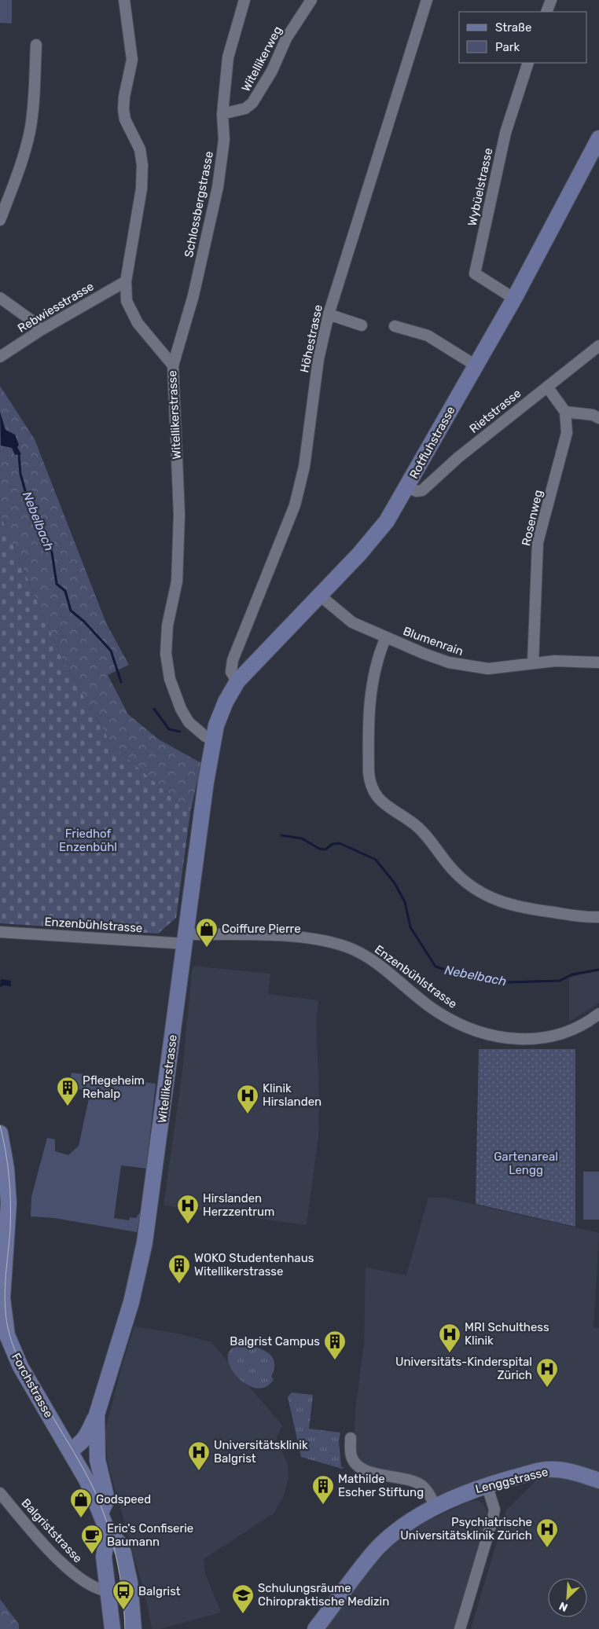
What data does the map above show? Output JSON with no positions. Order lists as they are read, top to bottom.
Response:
{
  "streets": {
    "main road": [
      "Witellikerstrasse",
      "Rotfluhstrasse",
      "Forchstrasse",
      "Lenggstrasse"
    ],
    "street": [
      "Witellikerweg",
      "Wybüelstrasse",
      "Schlossbergstrasse",
      "Rebwiesstrasse",
      "Höhestrasse",
      "Rietstrasse",
      "Rosenweg",
      "Blumenrain",
      "Enzenbühlstrasse",
      "Balgriststrasse"
    ]
  },
  "crossings": [
    ["Witellikerweg", "Schlossbergstrasse"],
    ["Wybüelstrasse", "Rotfluhstrasse"],
    ["Schlossbergstrasse", "Witellikerstrasse"],
    ["Rebwiesstrasse", "Witellikerstrasse"],
    ["Höhestrasse", "Rotfluhstrasse"],
    ["Rietstrasse", "Rotfluhstrasse"],
    ["Rietstrasse", "Rosenweg"],
    ["Witellikerstrasse", "Rotfluhstrasse"],
    ["Witellikerstrasse", "Enzenbühlstrasse"],
    ["Witellikerstrasse", "Forchstrasse"],
    ["Rotfluhstrasse", "Blumenrain"],
    ["Rosenweg", "Blumenrain"],
    ["Forchstrasse", "Balgriststrasse"]
  ],
  "water": ["Nebelbach"],
  "parks": ["Friedhof Enzenbühl", "Gartenareal Lengg"],
  "places": {
    "shop": ["Coiffure Pierre", "Godspeed"],
    "building": [
      "Pflegeheim Rehalp",
      "WOKO Studentenhaus Witellikerstrasse",
      "Balgrist Campus",
      "Mathilde Escher Stiftung"
    ],
    "hospital": [
      "Klinik Hirslanden",
      "Hirslanden Herzzentrum",
      "MRI Schulthess Klinik",
      "Universitäts-Kinderspital Zürich",
      "Universitätsklinik Balgrist",
      "Psychiatrische Universitätsklinik Zürich"
    ],
    "cafe": ["Eric's Confiserie Baumann"],
    "bus stop": ["Balgrist"],
    "school or university": ["Schulungsräume Chiropraktische Medizin"]
  },
  "legend": ["Straße", "Park"],
  "north": "bottom left"
}
